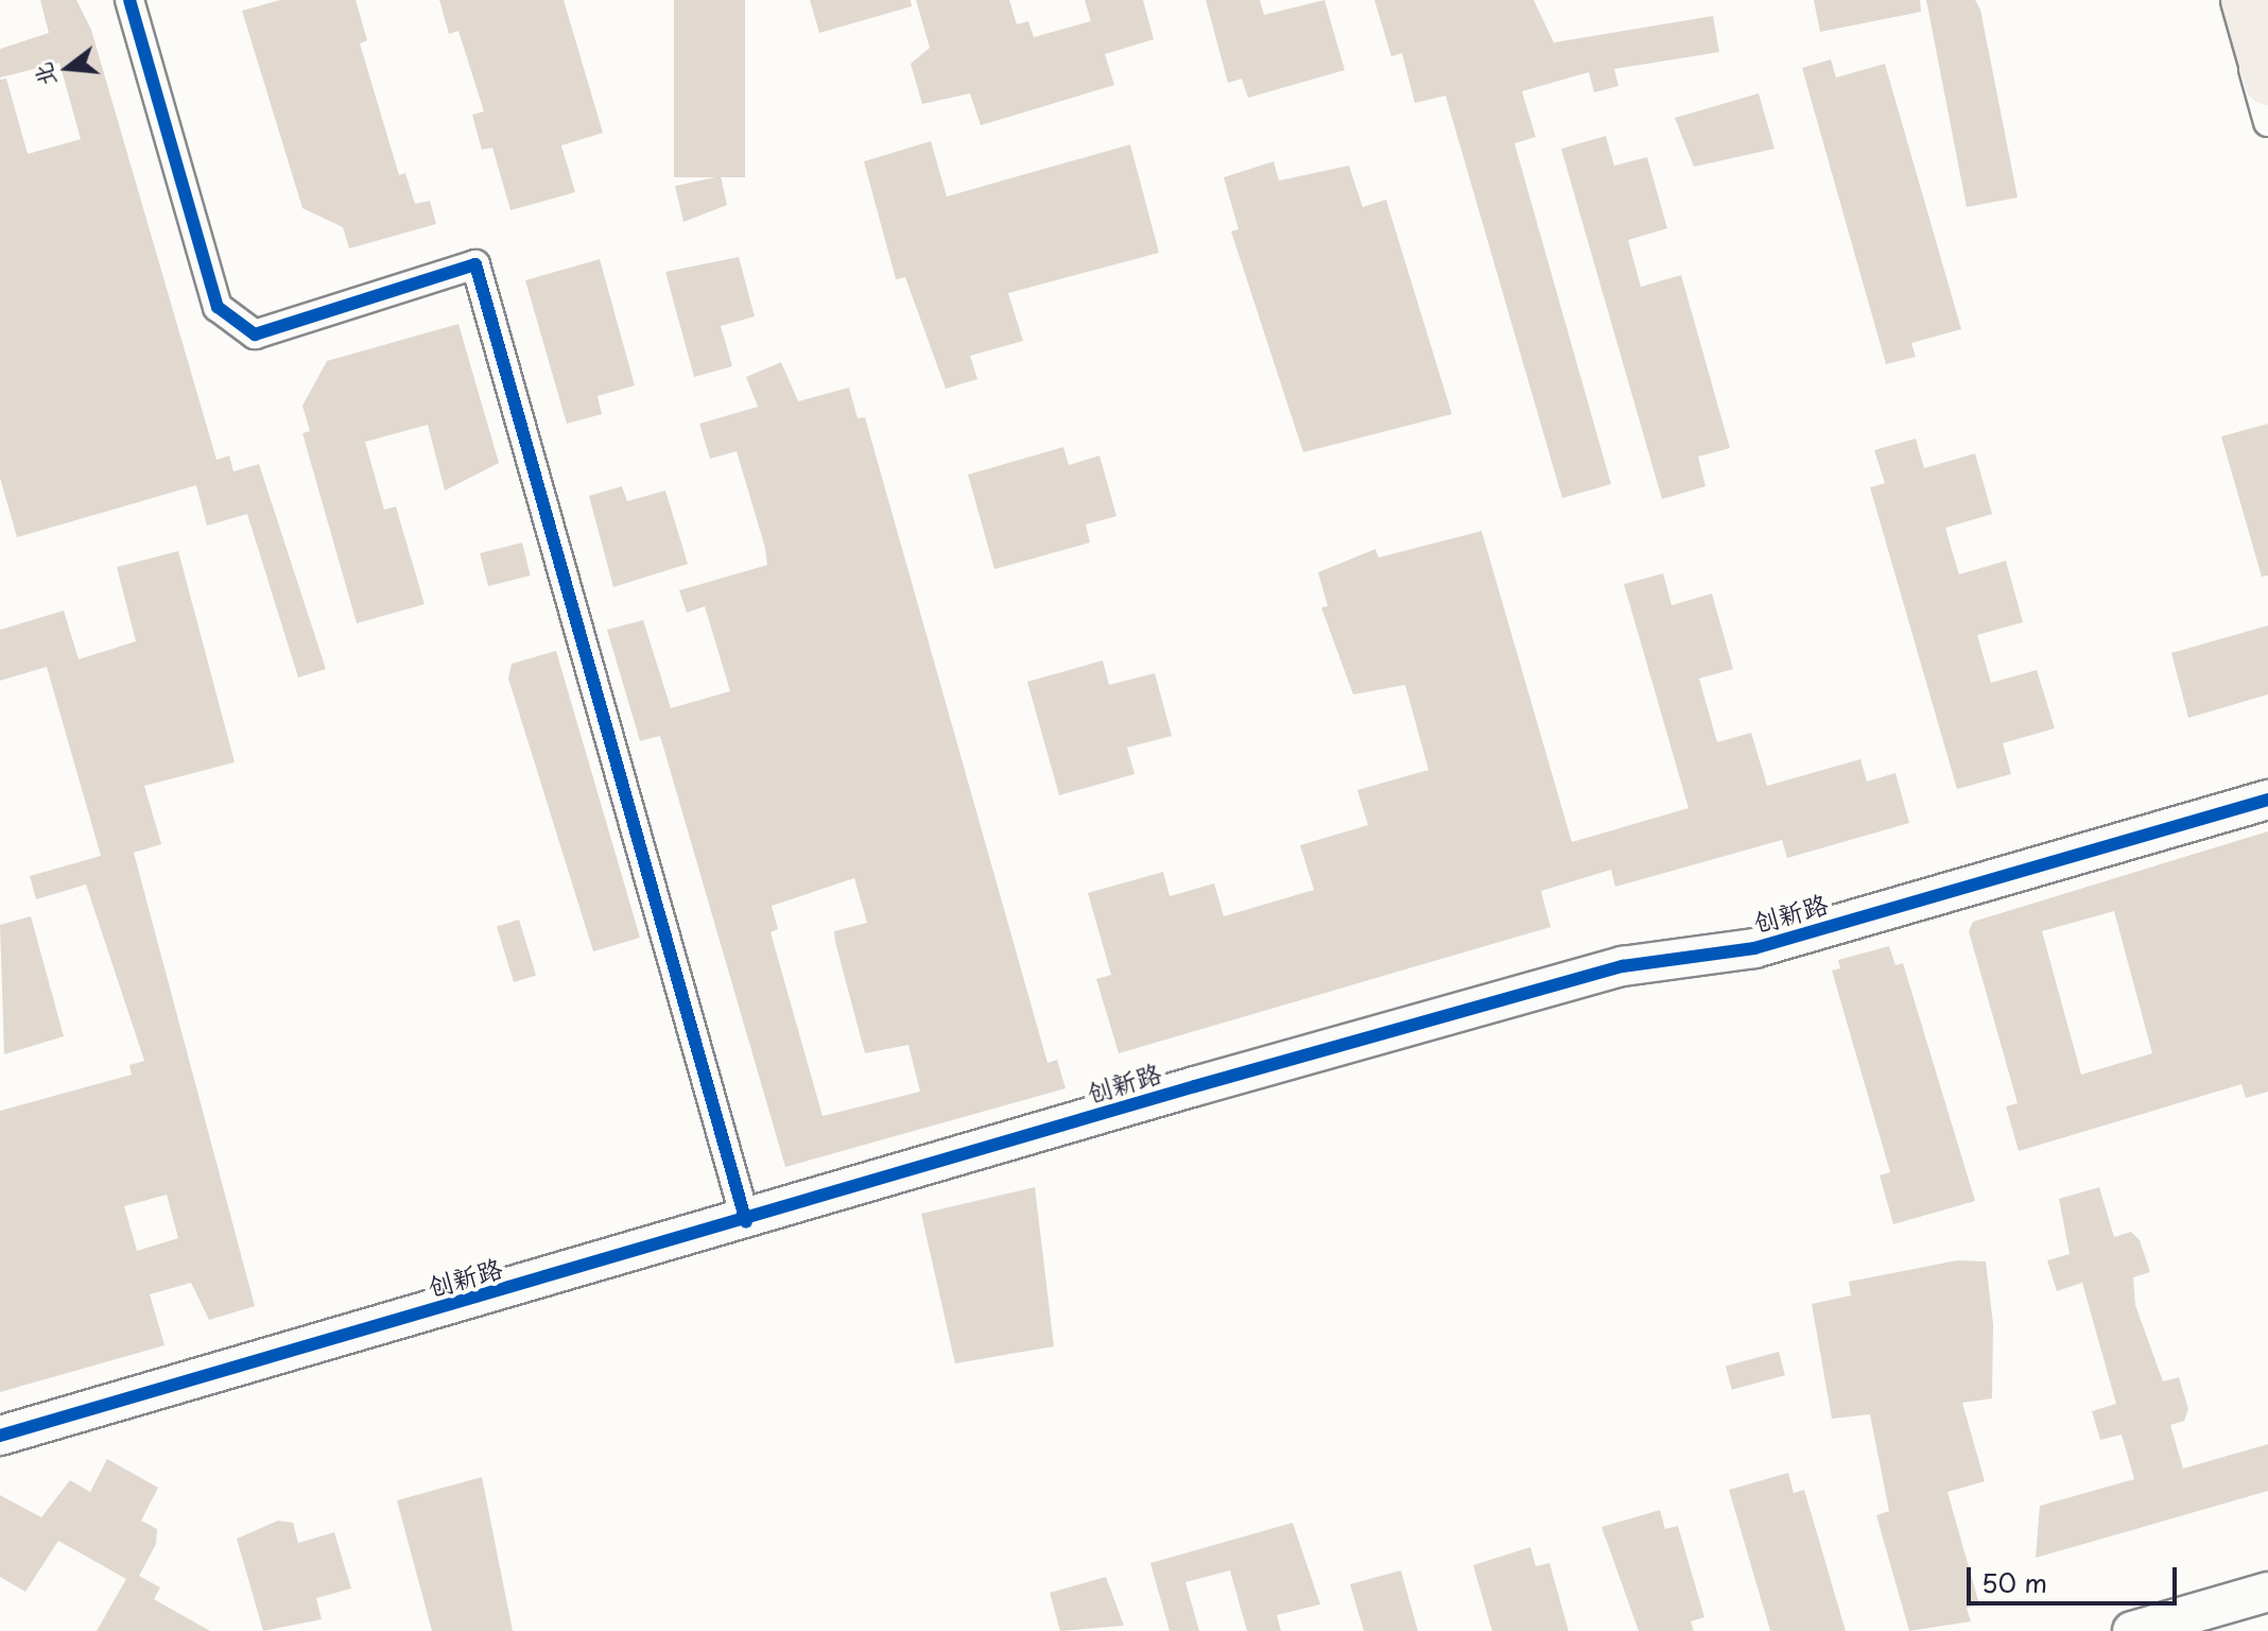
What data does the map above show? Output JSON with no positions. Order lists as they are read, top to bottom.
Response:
{
  "streets": {
    "street": ["创新路"]
  },
  "scale_bar": "50 m",
  "north": "left"
}
